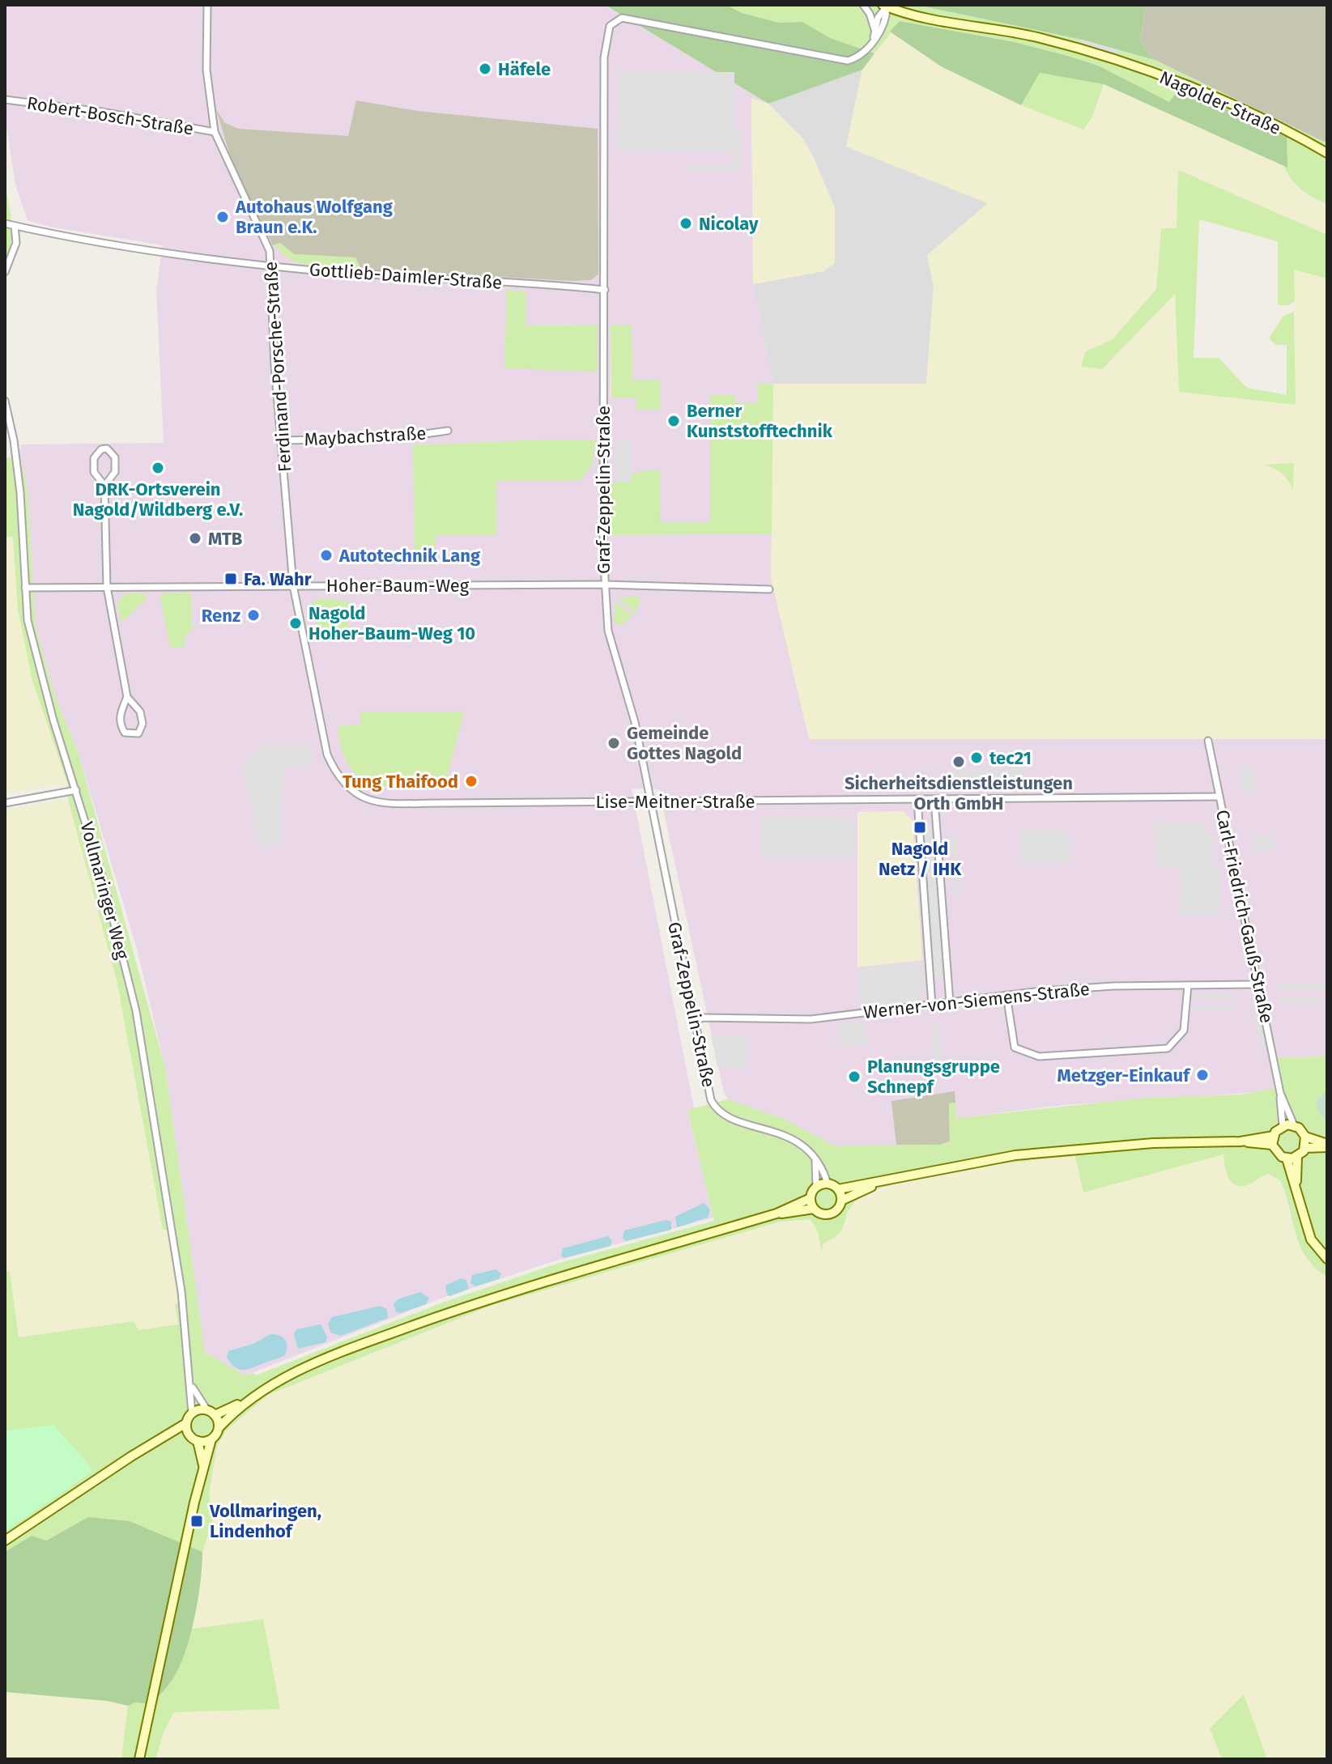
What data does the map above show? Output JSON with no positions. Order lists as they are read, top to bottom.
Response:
{
  "streets": {
    "street": [
      "Nagolder Straße",
      "Robert-Bosch-Straße",
      "Gottlieb-Daimler-Straße",
      "Ferdinand-Porsche-Straße",
      "Maybachstraße",
      "Graf-Zeppelin-Straße",
      "Hoher-Baum-Weg",
      "Lise-Meitner-Straße",
      "Vollmaringer Weg",
      "Carl-Friedrich-Gauß-Straße",
      "Werner-von-Siemens-Straße"
    ]
  },
  "crossings": [
    ["Robert-Bosch-Straße", "Ferdinand-Porsche-Straße"],
    ["Gottlieb-Daimler-Straße", "Ferdinand-Porsche-Straße"],
    ["Gottlieb-Daimler-Straße", "Graf-Zeppelin-Straße"],
    ["Ferdinand-Porsche-Straße", "Maybachstraße"],
    ["Ferdinand-Porsche-Straße", "Hoher-Baum-Weg"],
    ["Ferdinand-Porsche-Straße", "Lise-Meitner-Straße"],
    ["Graf-Zeppelin-Straße", "Hoher-Baum-Weg"],
    ["Graf-Zeppelin-Straße", "Lise-Meitner-Straße"],
    ["Graf-Zeppelin-Straße", "Werner-von-Siemens-Straße"],
    ["Hoher-Baum-Weg", "Lise-Meitner-Straße"],
    ["Hoher-Baum-Weg", "Vollmaringer Weg"],
    ["Lise-Meitner-Straße", "Carl-Friedrich-Gauß-Straße"],
    ["Carl-Friedrich-Gauß-Straße", "Werner-von-Siemens-Straße"]
  ],
  "places": {
    "other": [
      "Häfele",
      "Autohaus Wolfgang Braun e.K.",
      "Nicolay",
      "Berner Kunststofftechnik",
      "DRK-Ortsverein Nagold/Wildberg e.V.",
      "MTB",
      "Autotechnik Lang",
      "Renz",
      "Nagold Hoher-Baum-Weg 10",
      "Gemeinde Gottes Nagold",
      "tec21",
      "Sicherheitsdienstleistungen Orth GmbH",
      "Tung Thaifood",
      "Metzger-Einkauf",
      "Planungsgruppe Schnepf"
    ],
    "transit": ["Fa. Wahr", "Nagold Netz / IHK", "Vollmaringen, Lindenhof"]
  }
}
